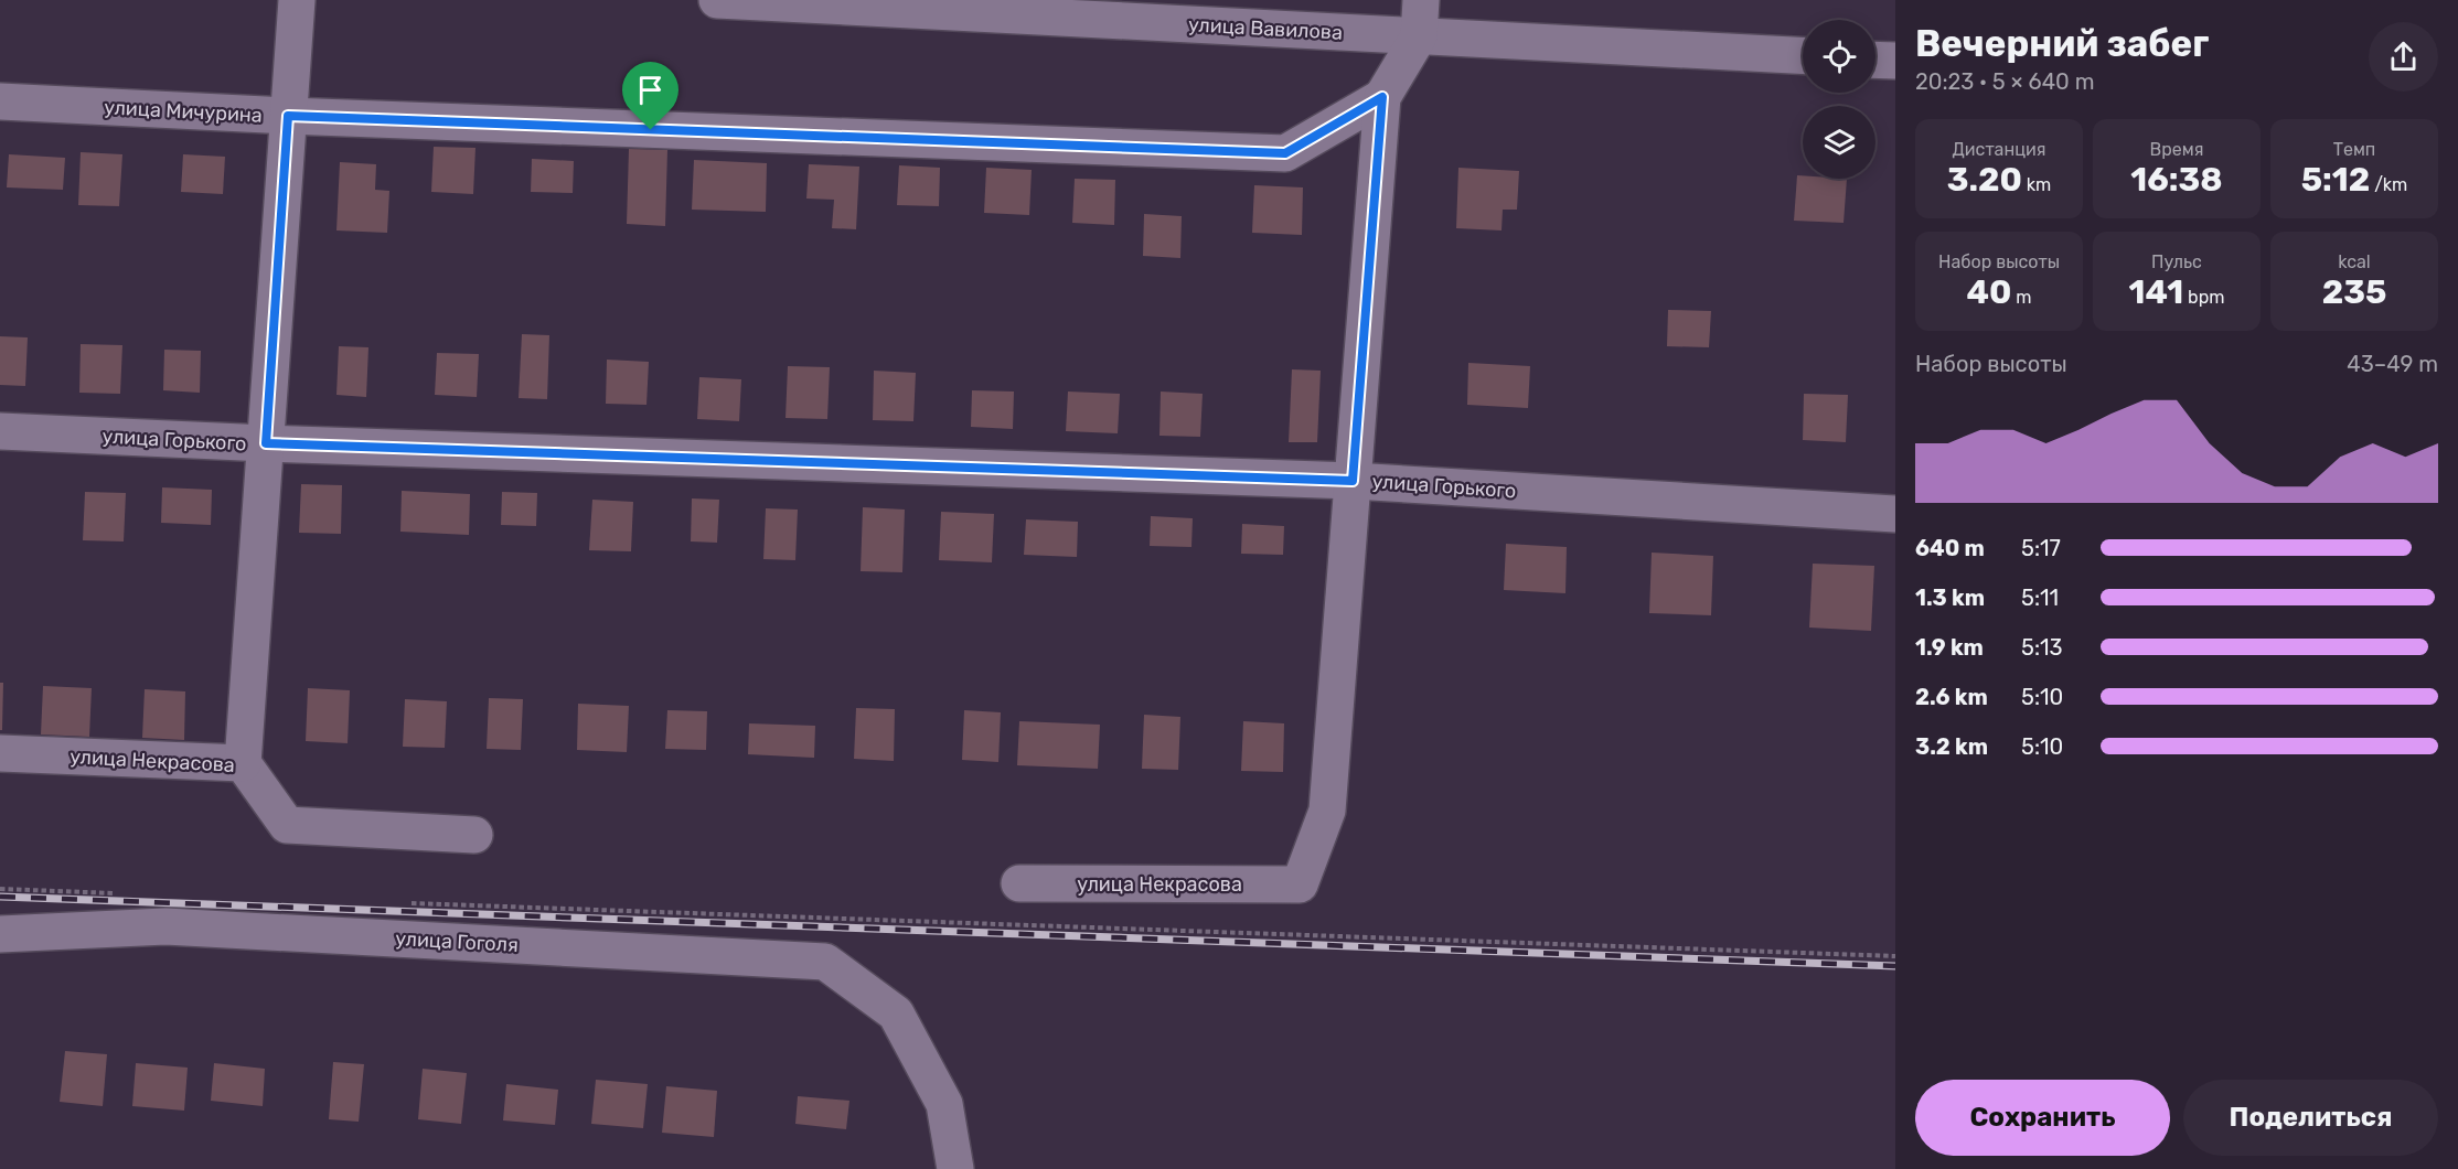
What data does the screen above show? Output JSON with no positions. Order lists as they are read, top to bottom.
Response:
{
  "streets": {
    "street": [
      "улица Вавилова",
      "улица Мичурина",
      "улица Горького",
      "улица Некрасова",
      "улица Гоголя"
    ]
  },
  "crossings": [
    ["улица Горького", "улица Некрасова"]
  ],
  "page": {
    "heading": ["Вечерний забег", "20:23 · 5 × 640 m"],
    "stats": [
      ["Дистанция", "3.20 km"],
      ["Время", "16:38"],
      ["Темп", "5:12 /km"],
      ["Набор высоты", "40 m"],
      ["Пульс", "141 bpm"],
      ["kcal", "235"]
    ],
    "chart": ["Набор высоты", "43–49 m"],
    "list": [
      {
        "name": "640 m",
        "note": "5:17"
      },
      {
        "name": "1.3 km",
        "note": "5:11"
      },
      {
        "name": "1.9 km",
        "note": "5:13"
      },
      {
        "name": "2.6 km",
        "note": "5:10"
      },
      {
        "name": "3.2 km",
        "note": "5:10"
      }
    ],
    "buttons": ["Сохранить", "Поделиться"]
  }
}
